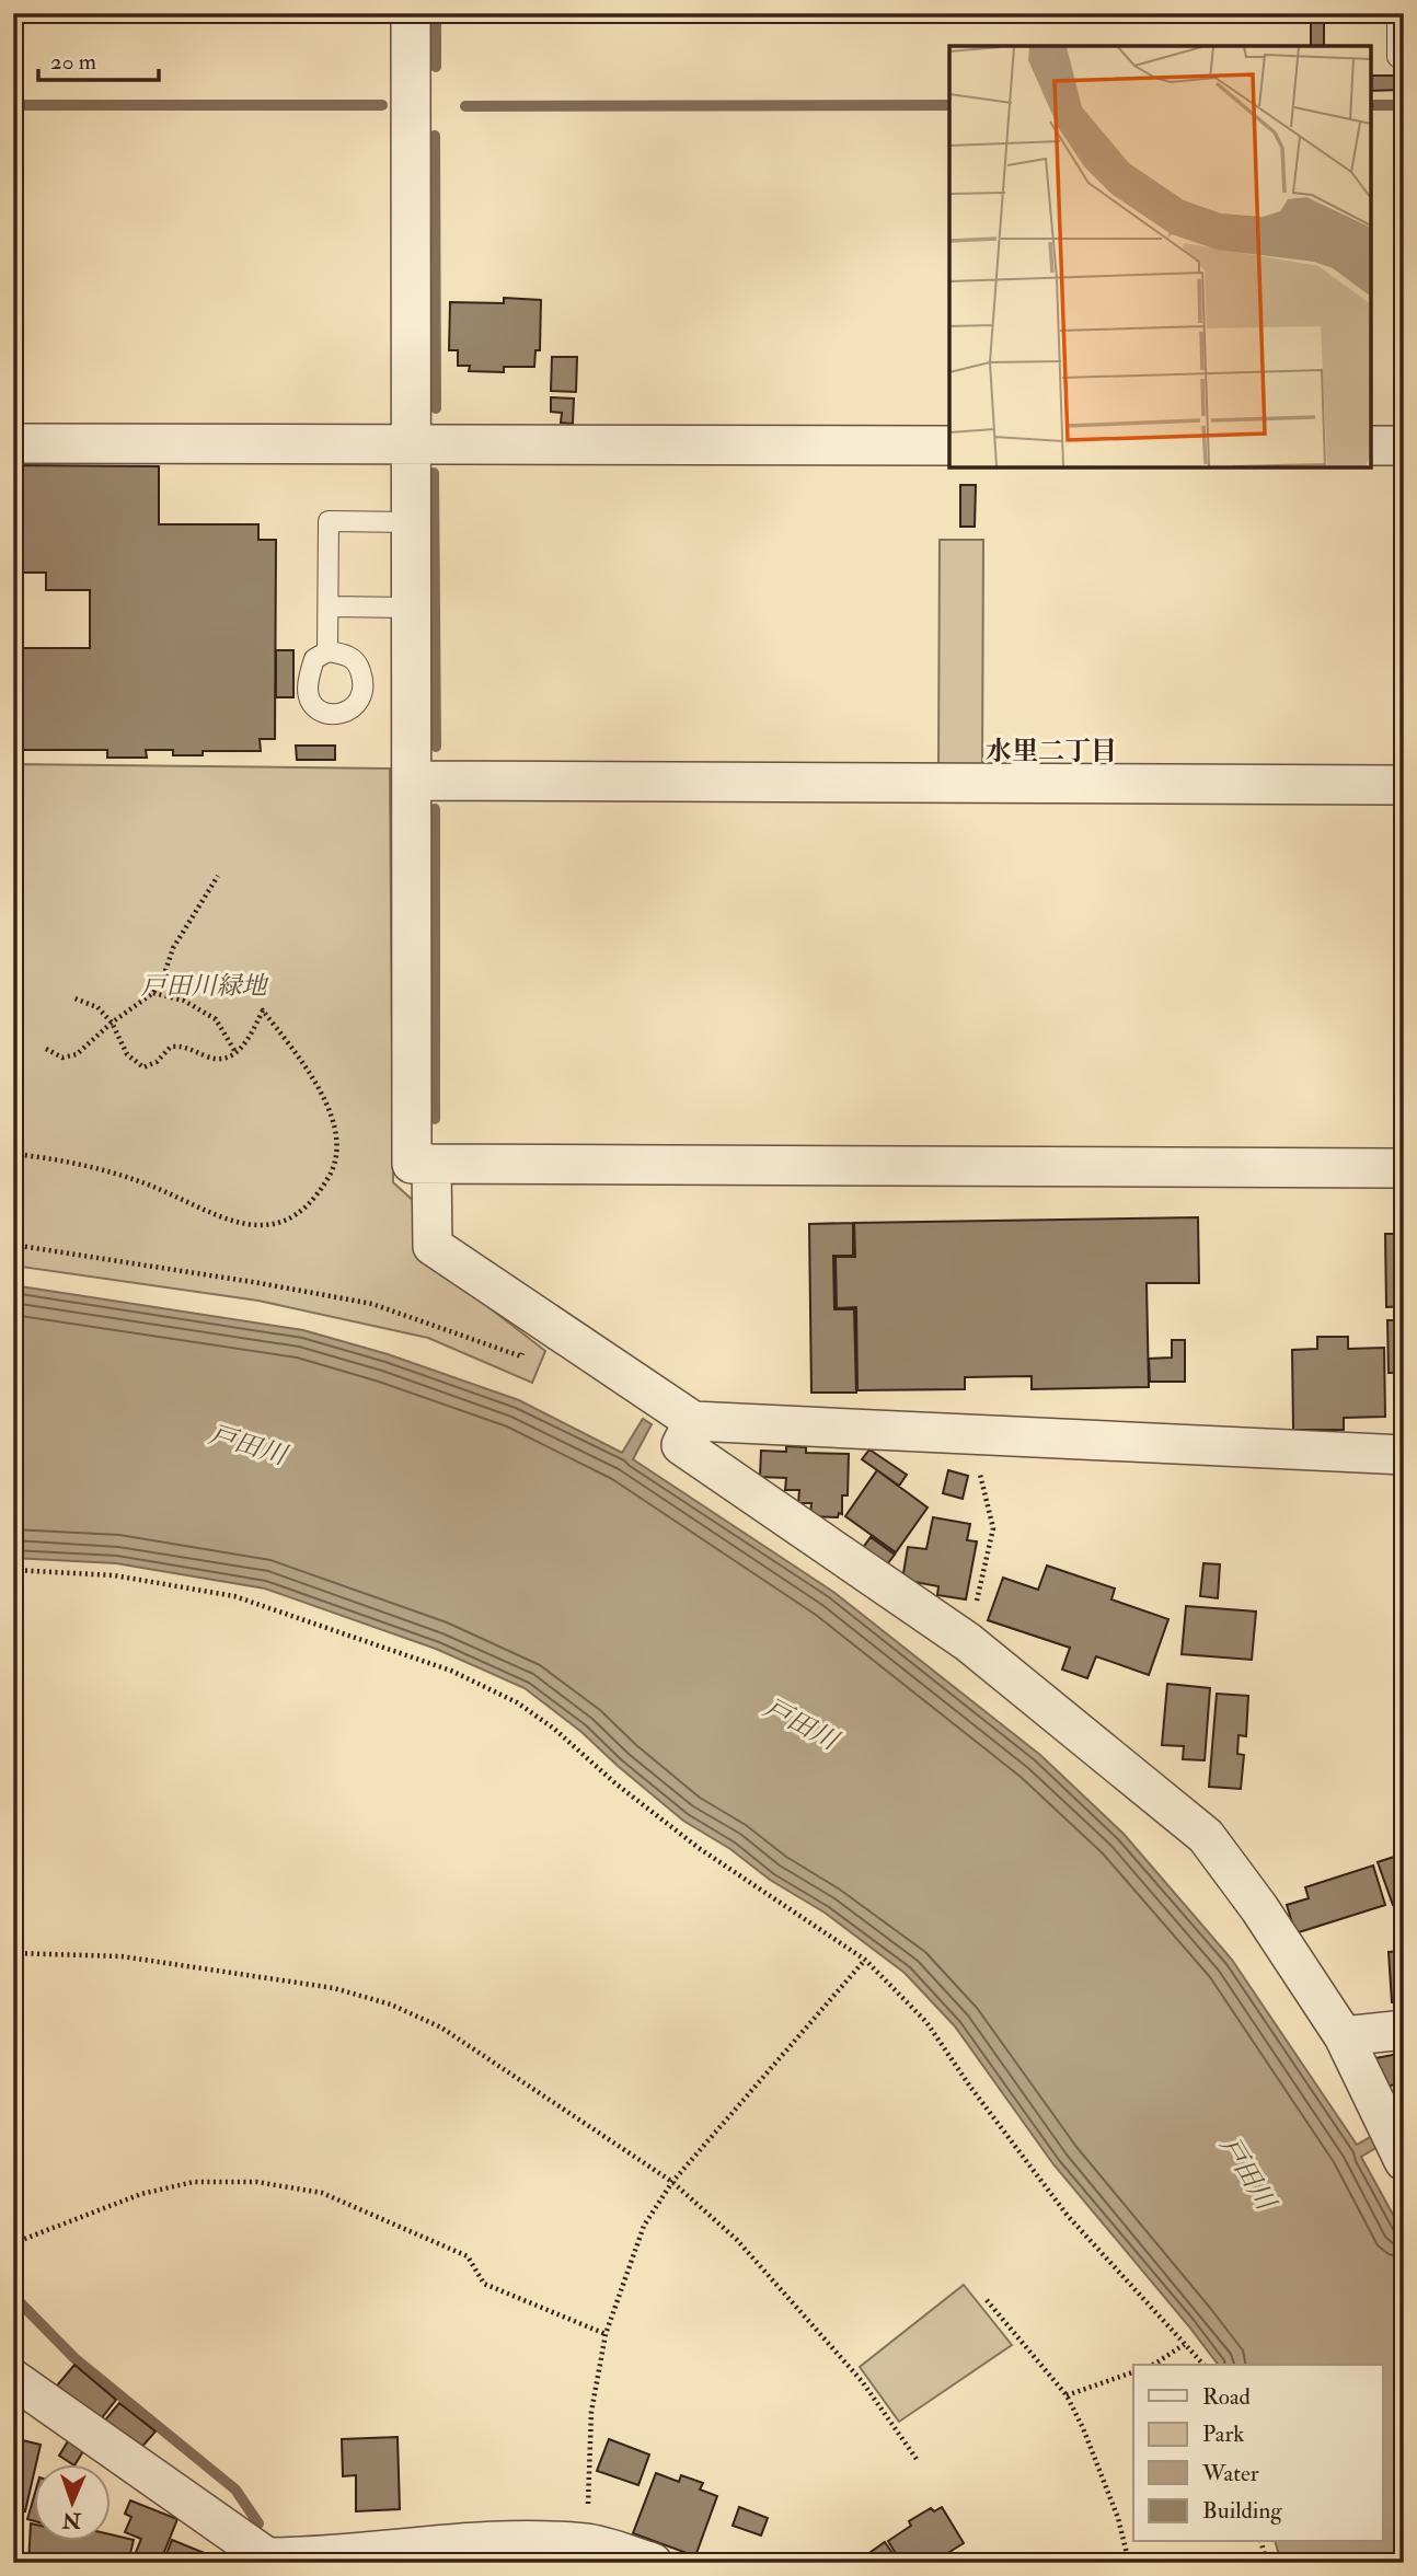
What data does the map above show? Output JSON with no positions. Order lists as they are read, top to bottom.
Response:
{
  "districts": ["水里二丁目"],
  "water": ["戸田川"],
  "parks": ["戸田川緑地"],
  "legend": [
    "Road",
    "Park",
    "Water",
    "Building"
  ],
  "scale_bar": "20 m",
  "north": "bottom"
}
